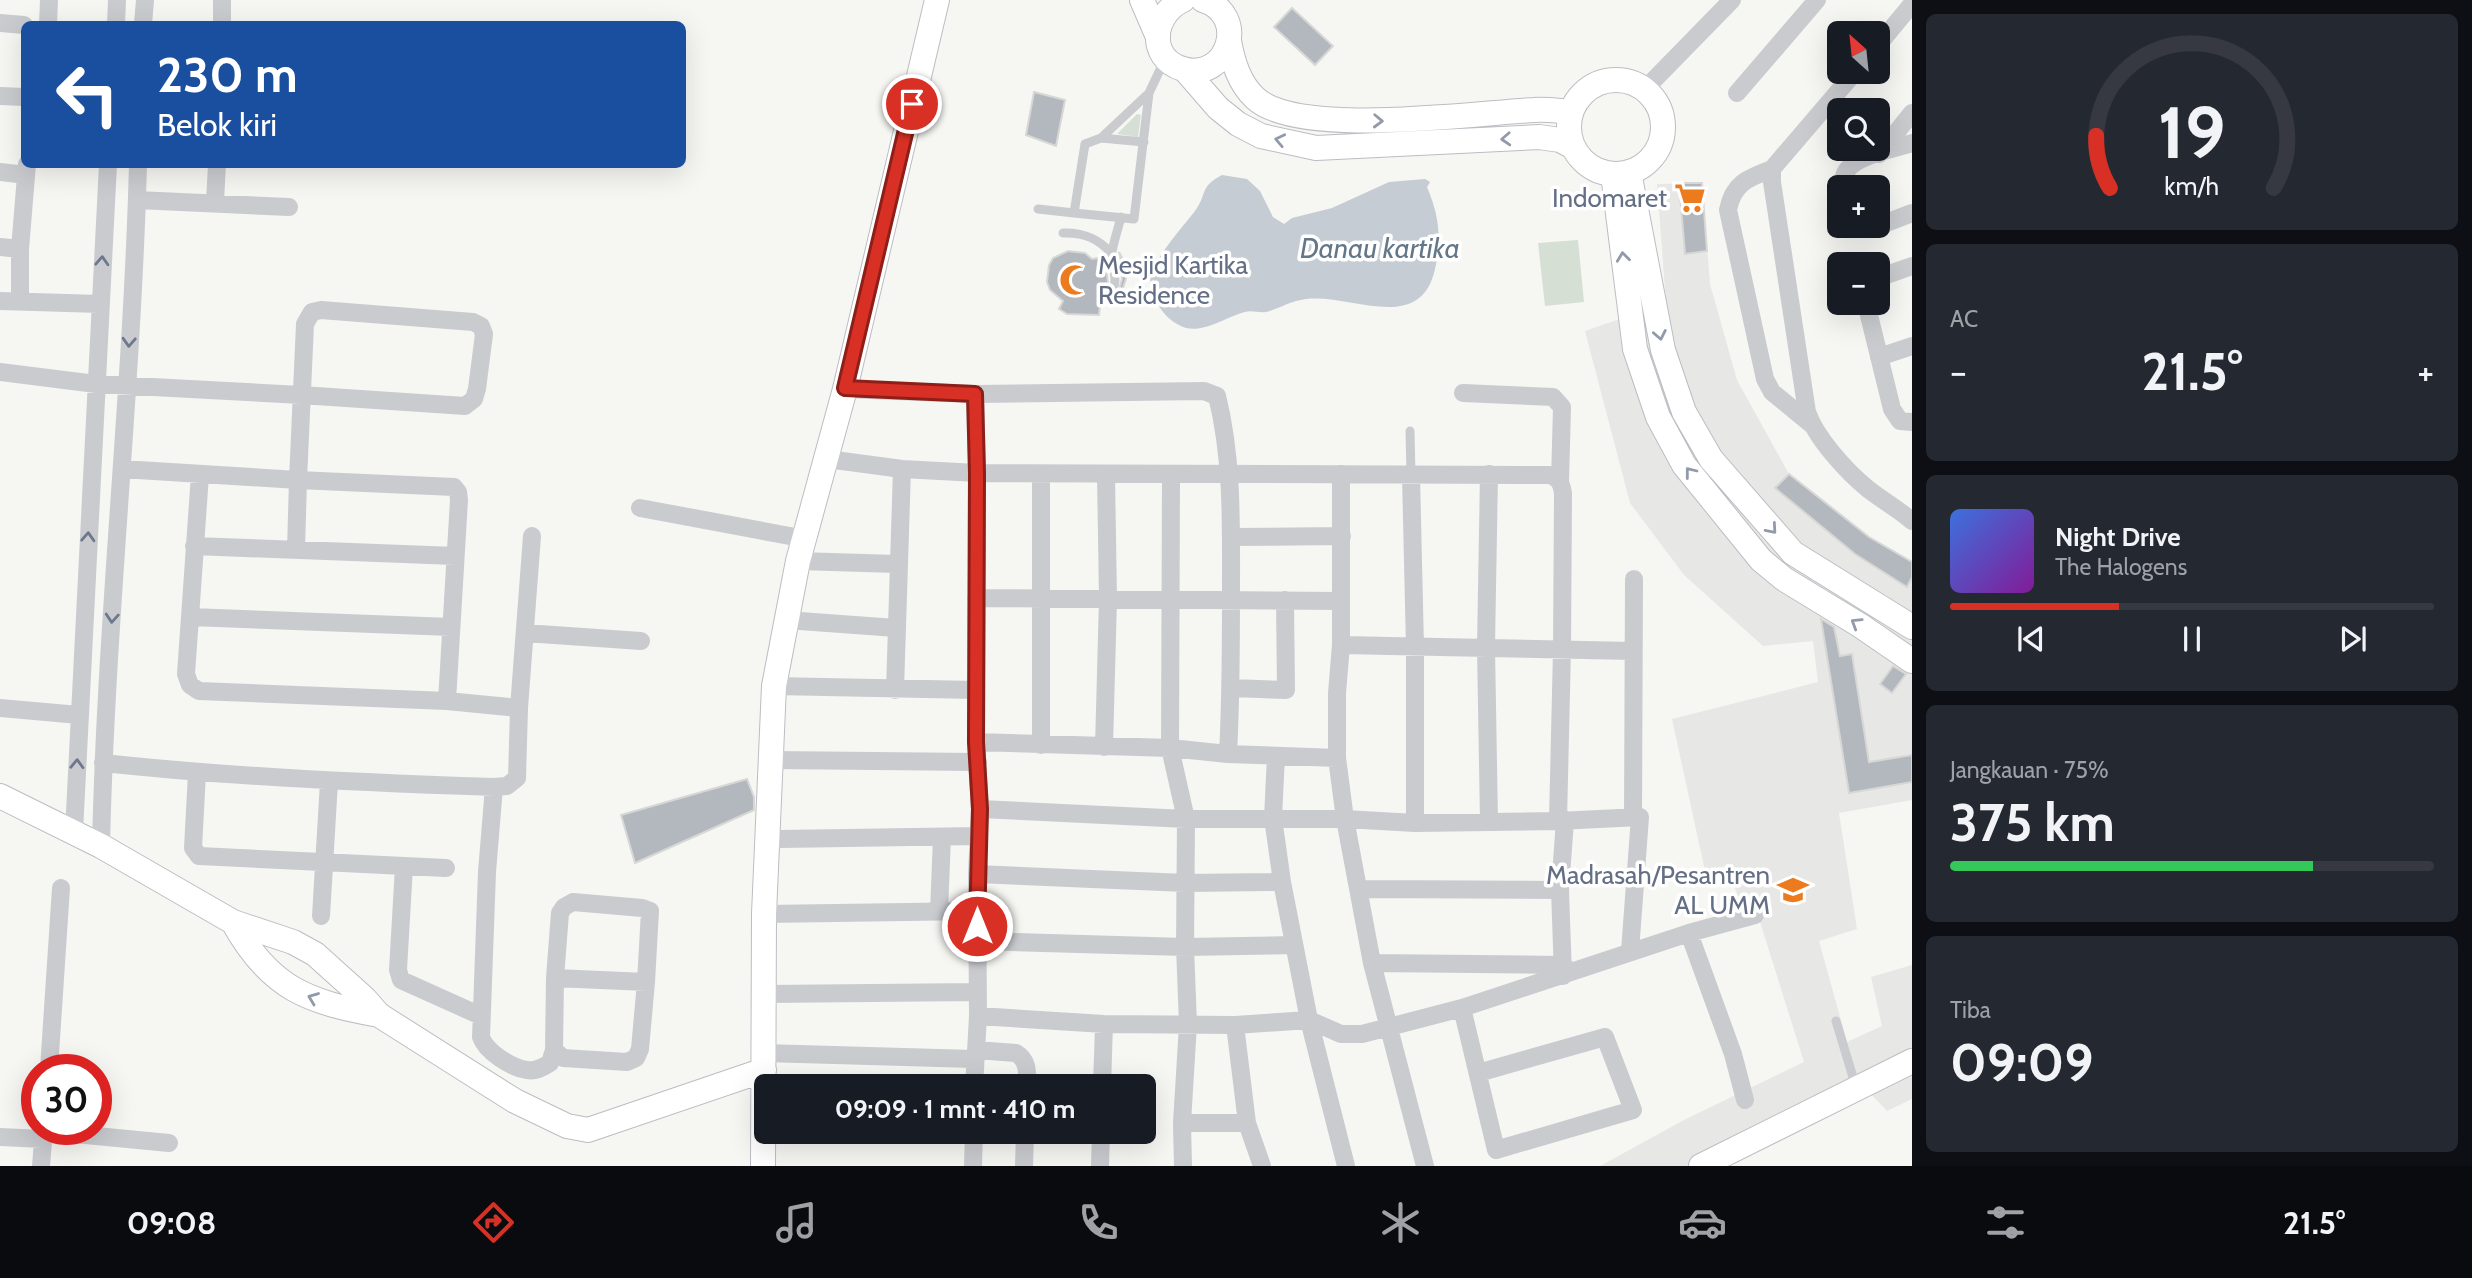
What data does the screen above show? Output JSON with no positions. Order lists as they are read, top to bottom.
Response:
{
  "water": ["Danau kartika"],
  "places": {
    "supermarket": ["Indomaret"],
    "mosque": ["Mesjid Kartika Residence"],
    "school or university": ["Madrasah/Pesantren AL UMM"]
  },
  "north": "top left",
  "page": {
    "map_buttons": ["+", "−"],
    "turn": ["230 m", "Belok kiri"],
    "tile": [
      "AC",
      ["Jangkauan · 75%", "375 km"],
      ["Tiba", "09:09"]
    ],
    "heat": ["−", "21.5°", "+"],
    "song": ["Night Drive", "The Halogens"],
    "limit": "30",
    "trip": "09:09 · 1 mnt · 410 m",
    "tabs": ["09:08", "21.5°"],
    "gauge": ["19", "km/h"]
  }
}
